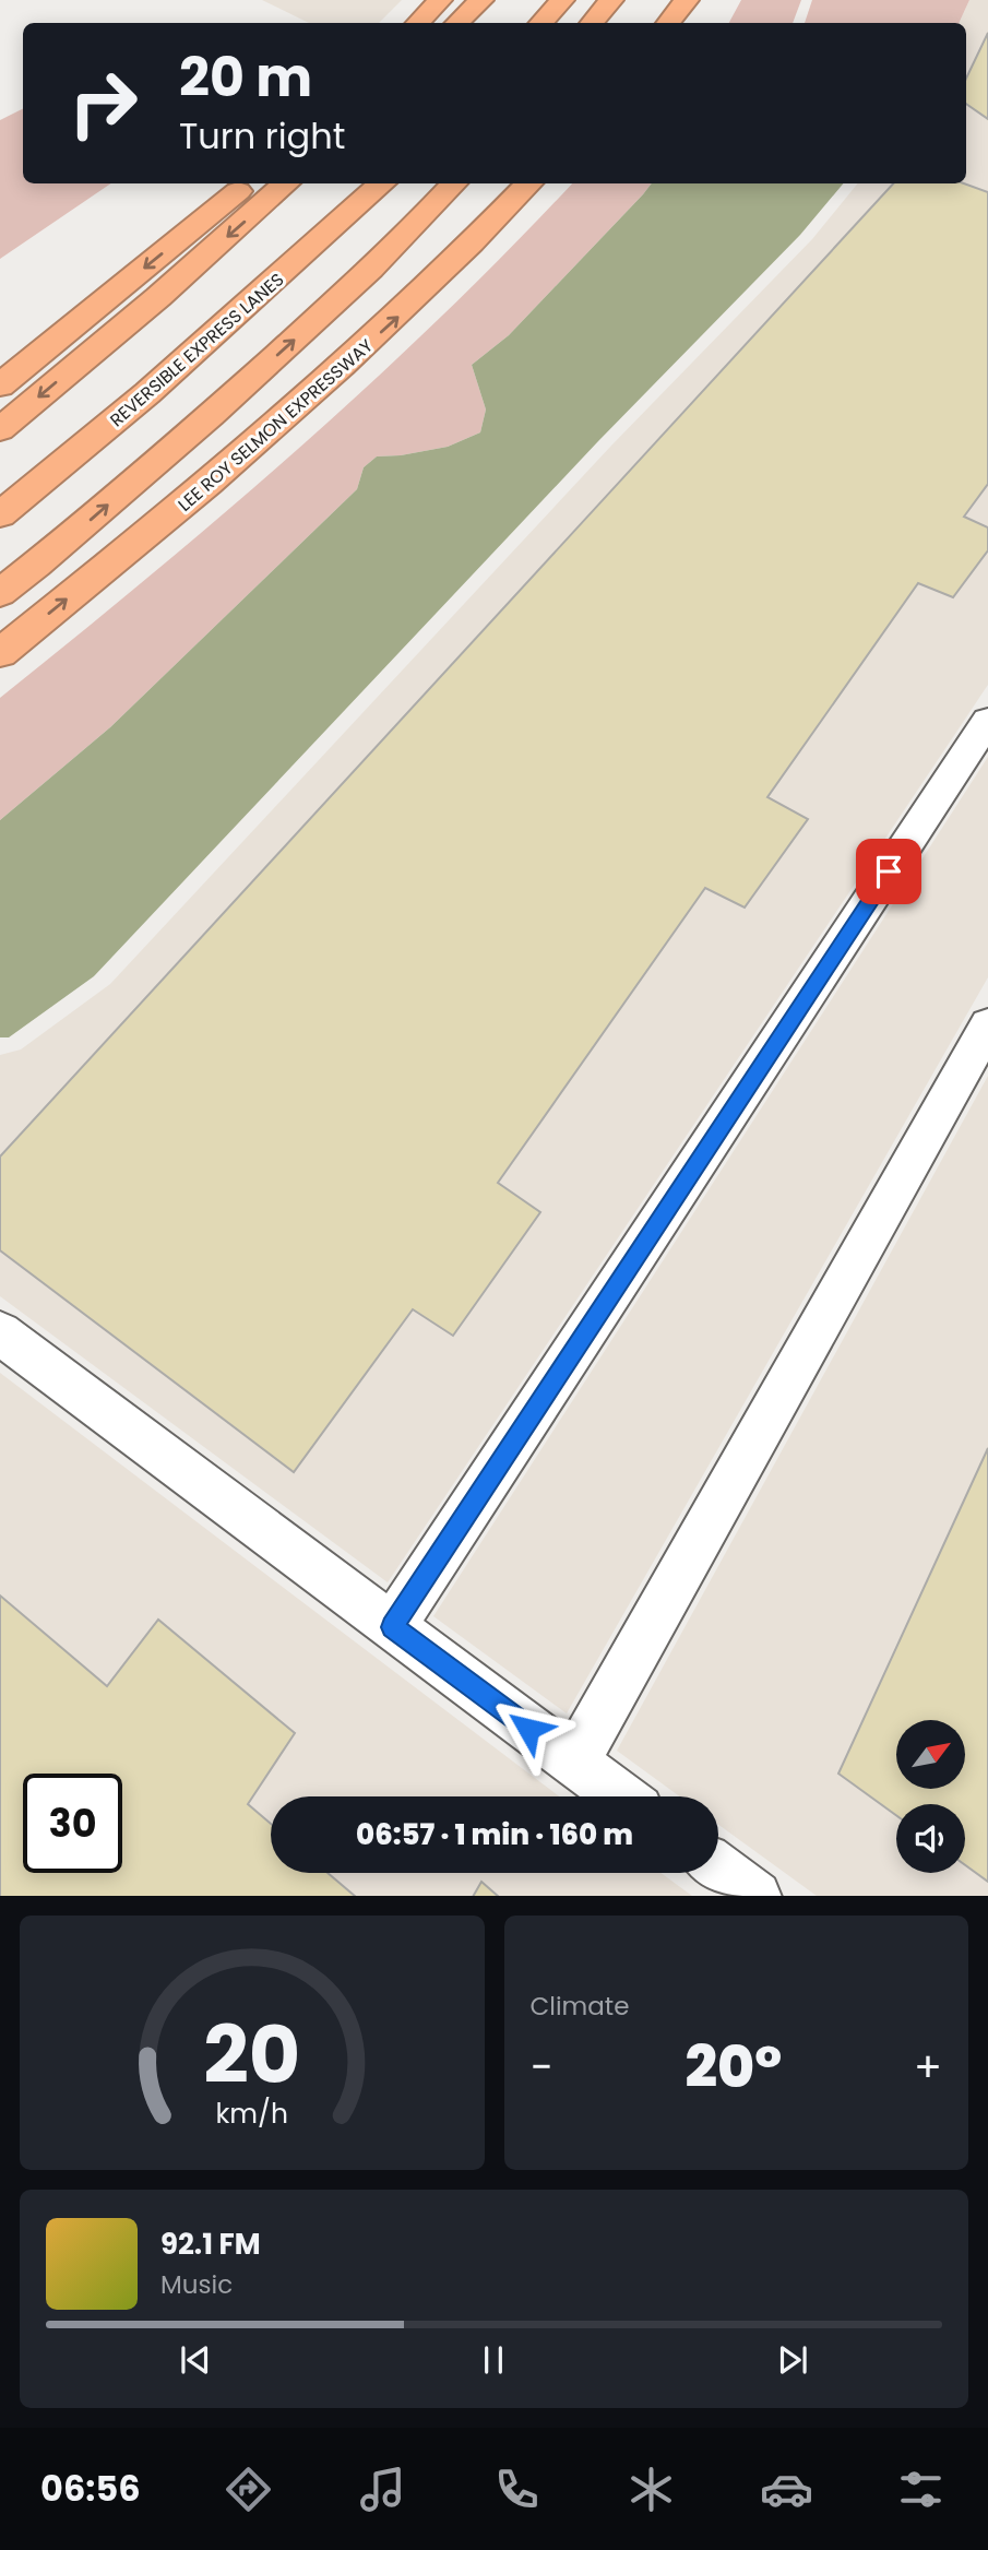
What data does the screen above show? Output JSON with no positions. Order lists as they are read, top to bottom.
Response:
{
  "streets": {
    "highway": ["REVERSIBLE EXPRESS LANES", "LEE ROY SELMON EXPRESSWAY"]
  },
  "north": "top right",
  "page": {
    "turn": ["20 m", "Turn right"],
    "limit": "30",
    "trip": "06:57 · 1 min · 160 m",
    "tile": "Climate",
    "heat": ["−", "20°", "+"],
    "song": ["92.1 FM", "Music"],
    "tabs": "06:56",
    "gauge": ["20", "km/h"]
  }
}
